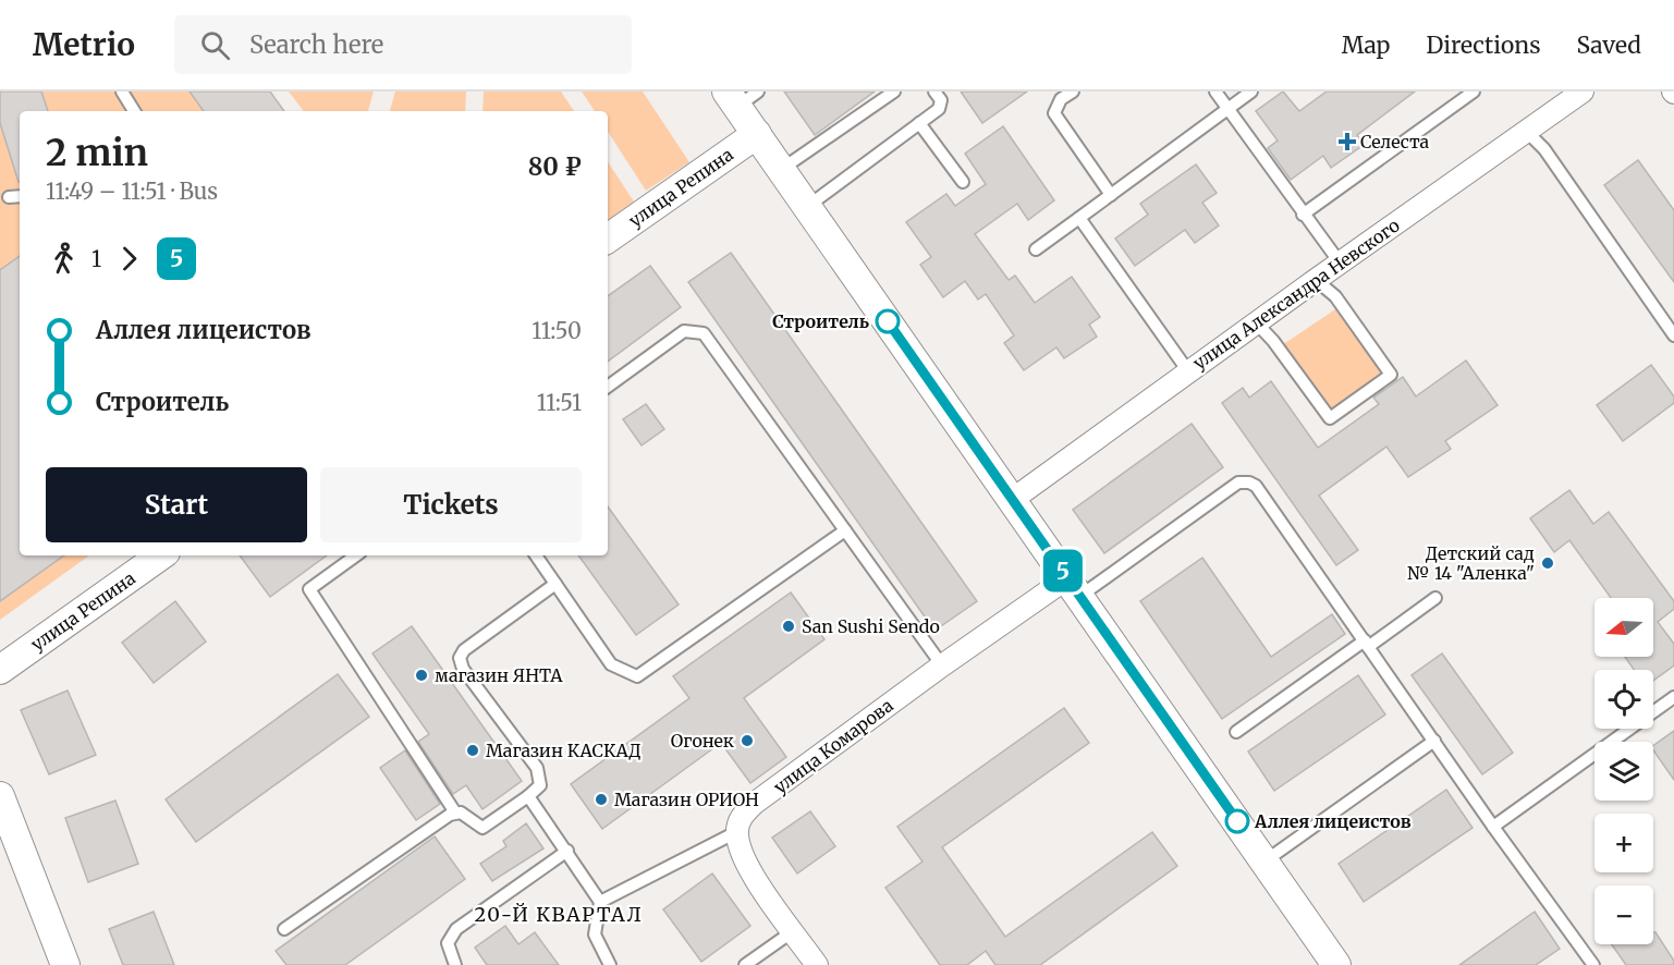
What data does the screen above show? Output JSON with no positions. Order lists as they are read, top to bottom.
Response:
{
  "streets": {
    "street": ["улица Репина", "улица Александра Невского", "улица Комарова"]
  },
  "districts": ["20-Й КВАРТАЛ"],
  "places": {
    "health": ["Селеста"],
    "other": [
      "Строитель",
      "Детский сад № 14 \"Аленка\"",
      "San Sushi Sendo",
      "магазин ЯНТА",
      "Огонек",
      "Магазин КАСКАД",
      "Магазин ОРИОН",
      "Аллея лицеистов"
    ]
  },
  "lines": ["bus line 5"],
  "north": "left",
  "page": {
    "header": "Metrio",
    "search": "Search here",
    "nav": ["Map", "Directions", "Saved"],
    "on_map": "5",
    "heading": ["2 min", "11:49 – 11:51 · Bus", "80 ₽"],
    "legs": ["1", "5"],
    "list": [
      {
        "name": "Аллея лицеистов",
        "value": "11:50"
      },
      {
        "name": "Строитель",
        "value": "11:51"
      }
    ],
    "buttons": ["Start", "Tickets"],
    "map_buttons": ["+", "−"]
  }
}
